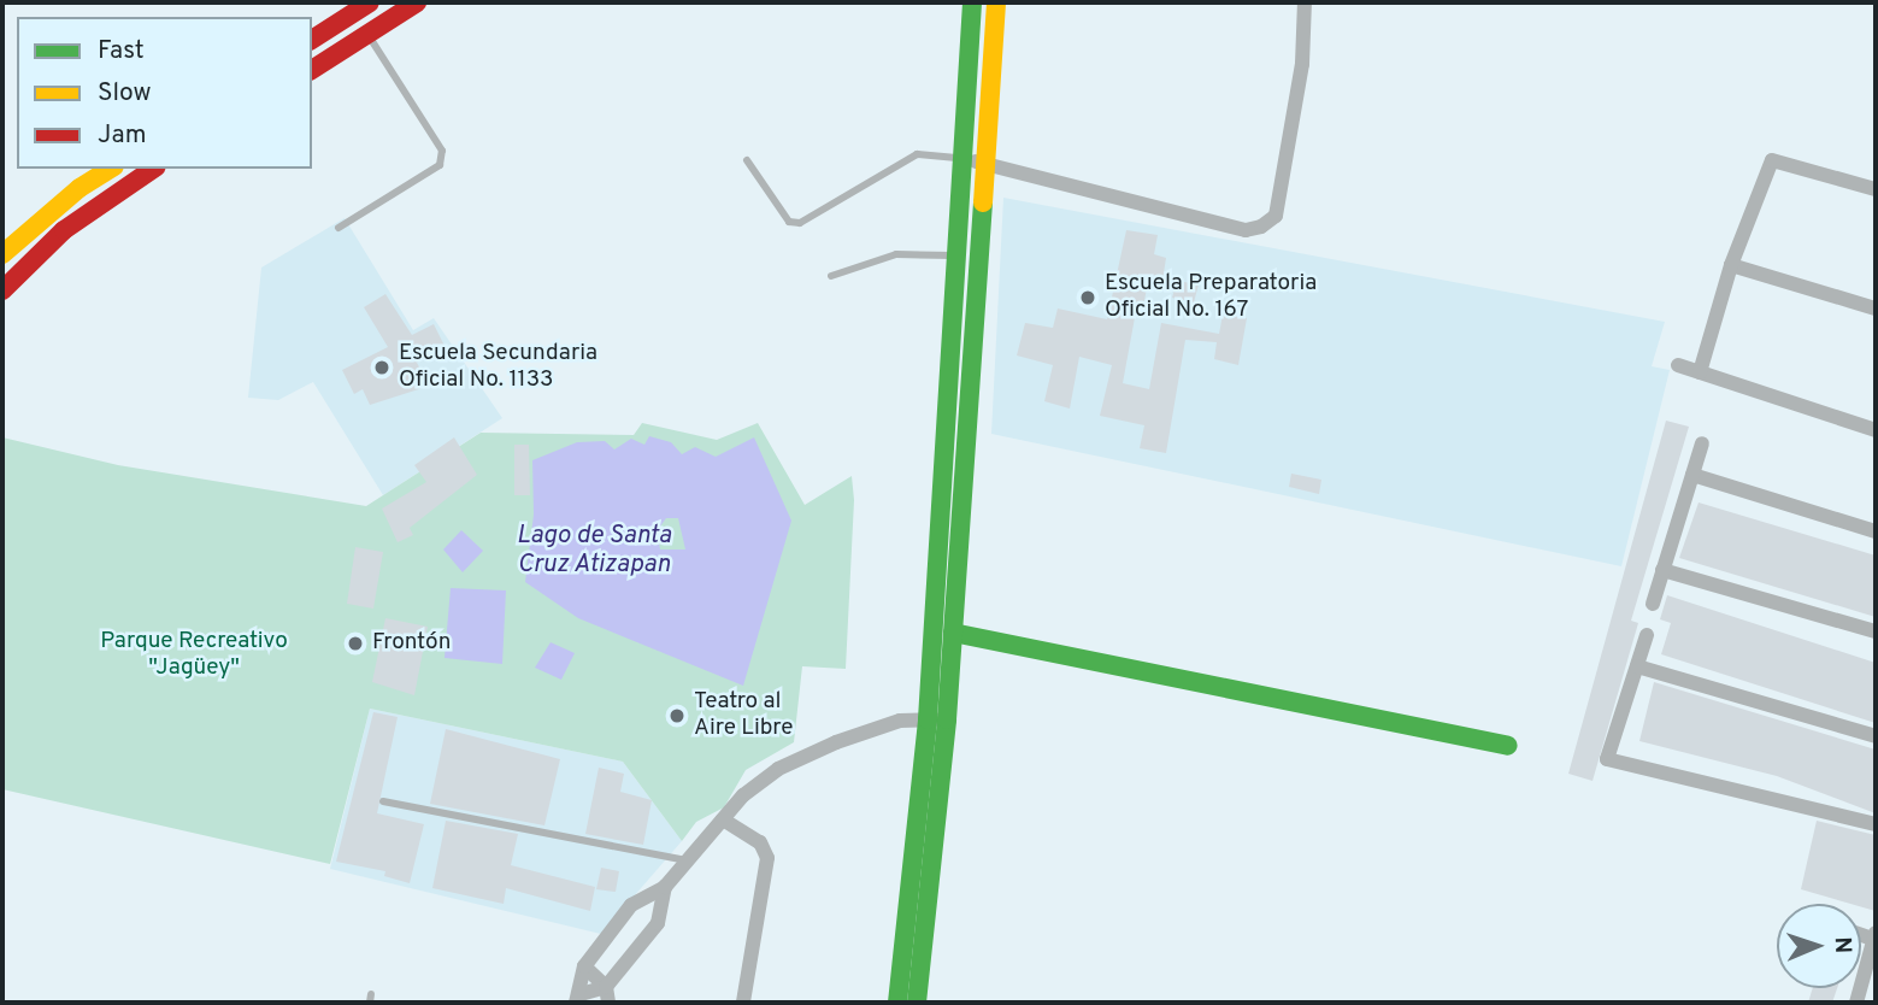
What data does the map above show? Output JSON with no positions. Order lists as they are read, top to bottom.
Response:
{
  "water": ["Lago de Santa Cruz Atizapan"],
  "parks": ["Parque Recreativo \"Jagüey\""],
  "places": [
    "Escuela Preparatoria Oficial No. 167",
    "Escuela Secundaria Oficial No. 1133",
    "Frontón",
    "Teatro al Aire Libre"
  ],
  "legend": ["Fast", "Slow", "Jam"],
  "north": "right"
}
